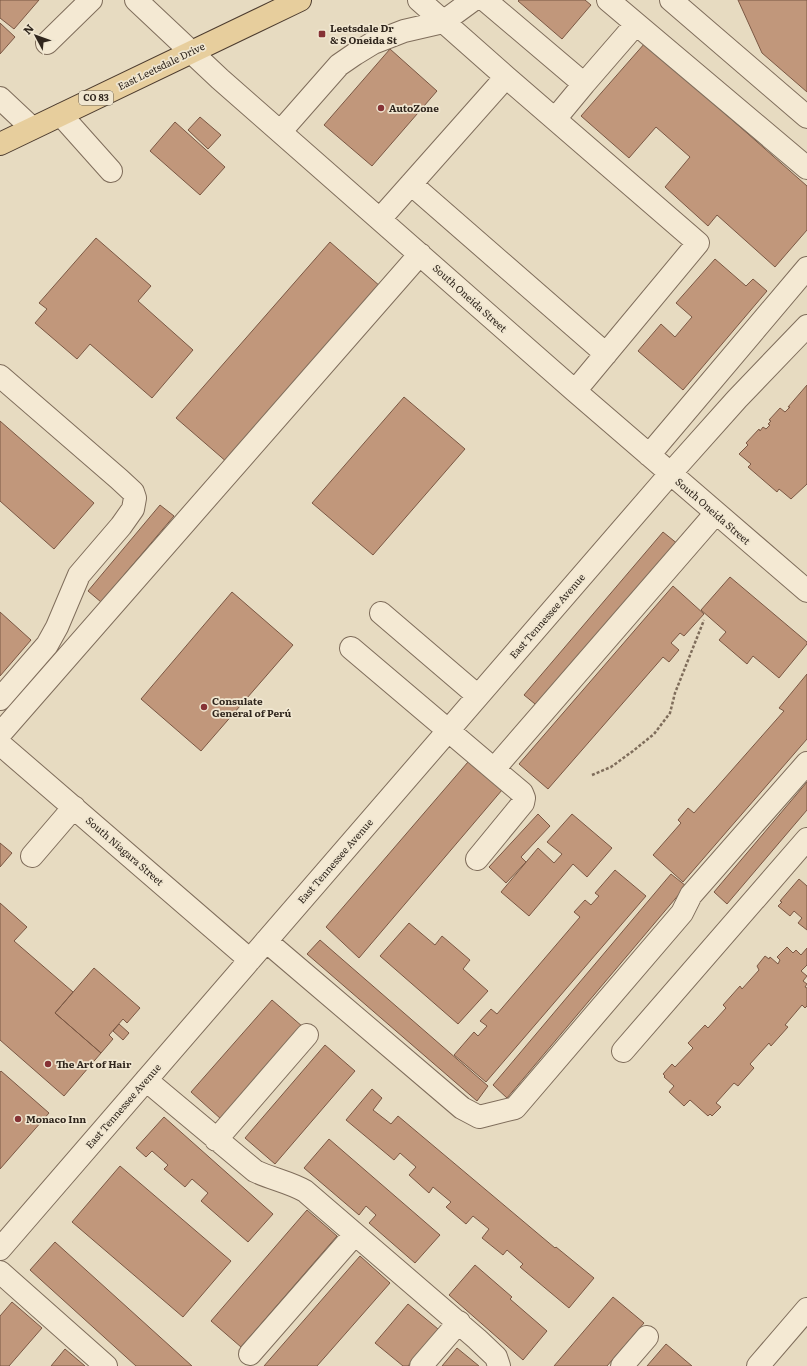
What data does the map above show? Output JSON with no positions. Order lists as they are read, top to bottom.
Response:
{
  "streets": {
    "main road": ["East Leetsdale Drive", "CO 83"],
    "street": ["South Oneida Street", "East Tennessee Avenue", "South Niagara Street"]
  },
  "crossings": [
    ["East Leetsdale Drive", "South Oneida Street"],
    ["South Oneida Street", "East Tennessee Avenue"],
    ["East Tennessee Avenue", "South Niagara Street"]
  ],
  "places": {
    "transit": ["Leetsdale Dr & S Oneida St"],
    "other": [
      "AutoZone",
      "Consulate General of Perú",
      "The Art of Hair",
      "Monaco Inn"
    ]
  },
  "north": "top left"
}
